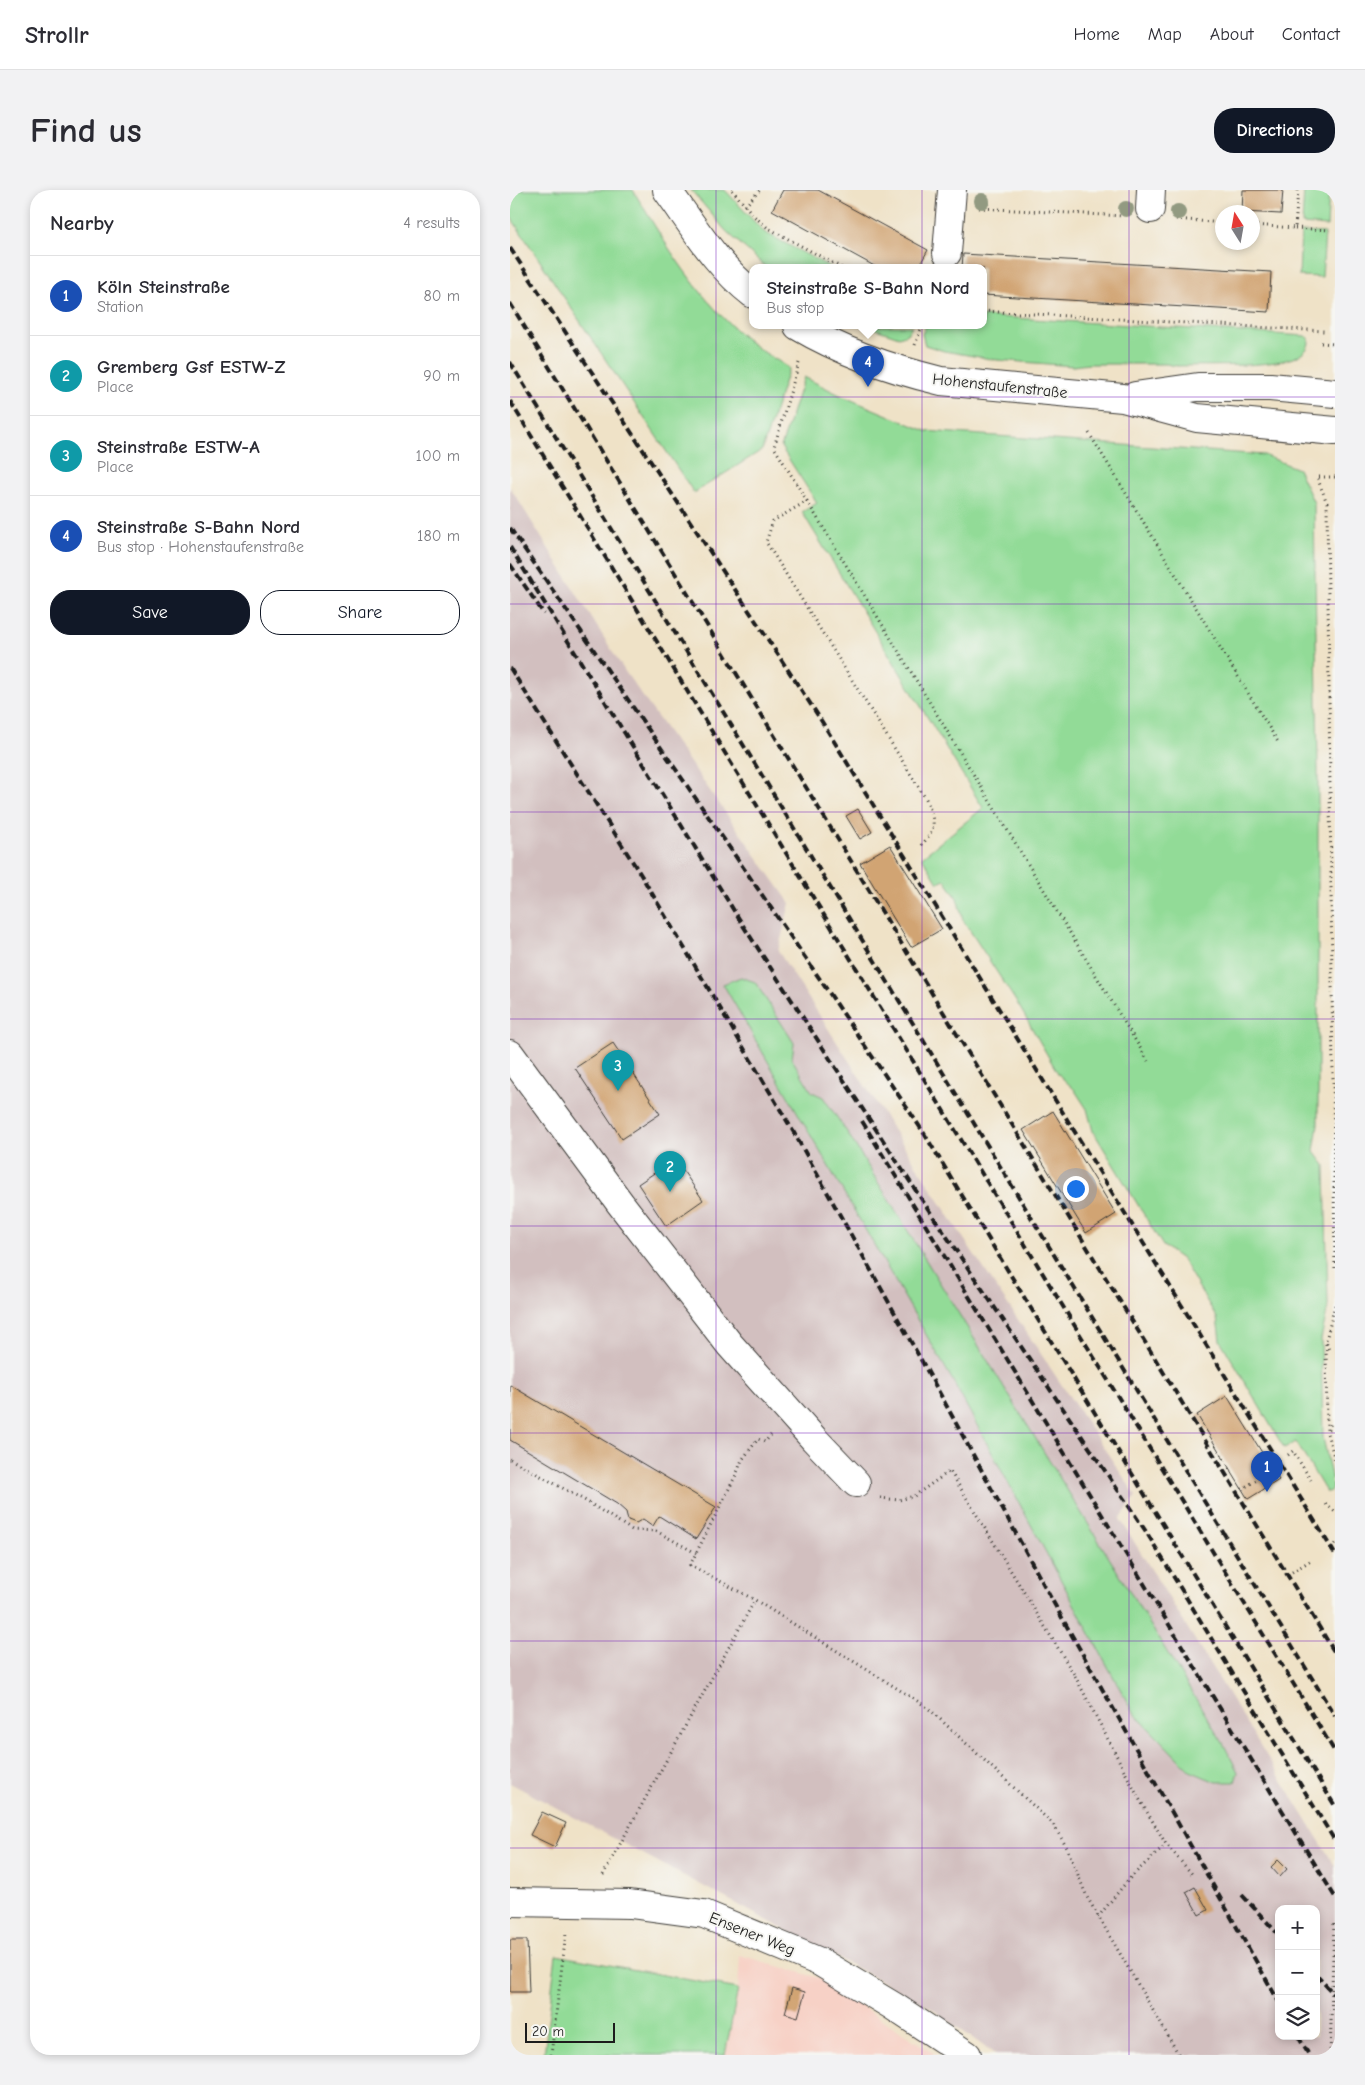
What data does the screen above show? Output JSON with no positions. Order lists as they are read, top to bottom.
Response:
{
  "streets": {
    "street": ["Hohenstaufenstraße", "Ensener Weg"]
  },
  "scale_bar": "20 m",
  "north": "top",
  "page": {
    "header": "Strollr",
    "nav": [
      "Home",
      "Map",
      "About",
      "Contact"
    ],
    "buttons": [
      "Directions",
      ["Save", "Share"]
    ],
    "title": "Find us",
    "heading": ["Nearby", "4 results"],
    "list": [
      {
        "mark": "1",
        "name": "Köln Steinstraße",
        "note": "Station",
        "value": "80 m"
      },
      {
        "mark": "2",
        "name": "Gremberg Gsf ESTW-Z",
        "note": "Place",
        "value": "90 m"
      },
      {
        "mark": "3",
        "name": "Steinstraße ESTW-A",
        "note": "Place",
        "value": "100 m"
      },
      {
        "mark": "4",
        "name": "Steinstraße S-Bahn Nord",
        "note": "Bus stop · Hohenstaufenstraße",
        "value": "180 m"
      }
    ],
    "popup": ["Steinstraße S-Bahn Nord", "Bus stop"],
    "pins": [
      "4",
      "3",
      "2",
      "1"
    ],
    "map_buttons": ["+", "−"],
    "scale": "20 m"
  }
}
